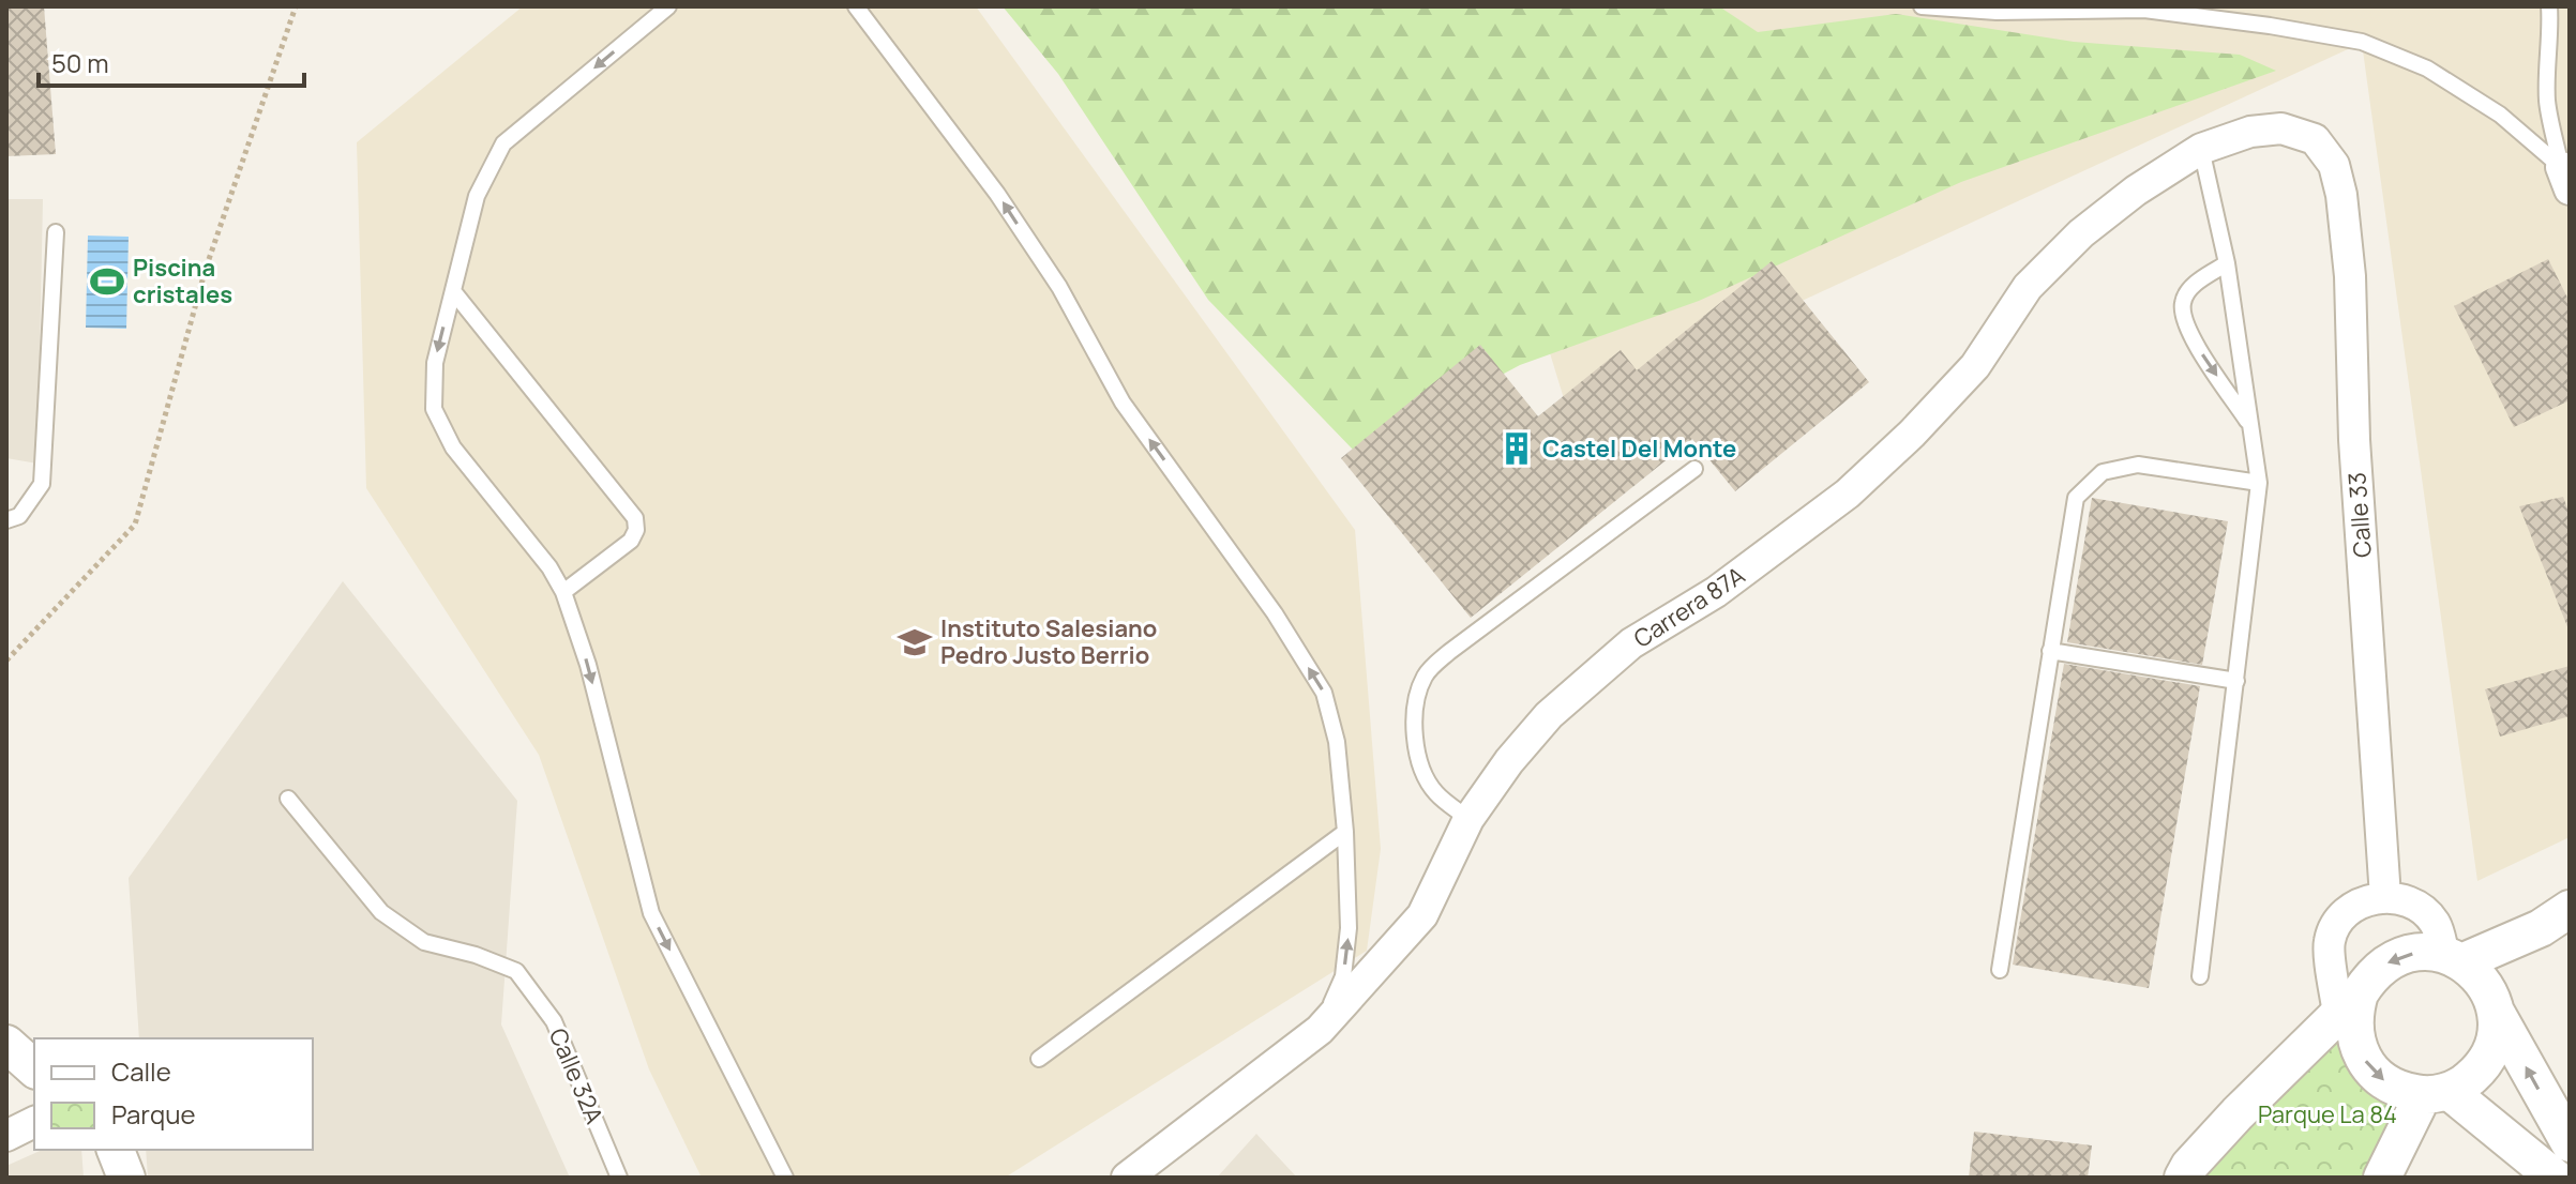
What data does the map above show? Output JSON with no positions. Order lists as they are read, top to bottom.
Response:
{
  "streets": {
    "street": ["Calle 33", "Carrera 87A"],
    "lane": ["Calle 32A"]
  },
  "crossings": [
    ["Calle 33", "Carrera 87A"]
  ],
  "parks": ["Parque La 84"],
  "places": {
    "sports": ["Piscina cristales"],
    "building": ["Castel Del Monte"],
    "school or university": ["Instituto Salesiano Pedro Justo Berrio"]
  },
  "legend": ["Calle", "Parque"],
  "scale_bar": "50 m"
}
